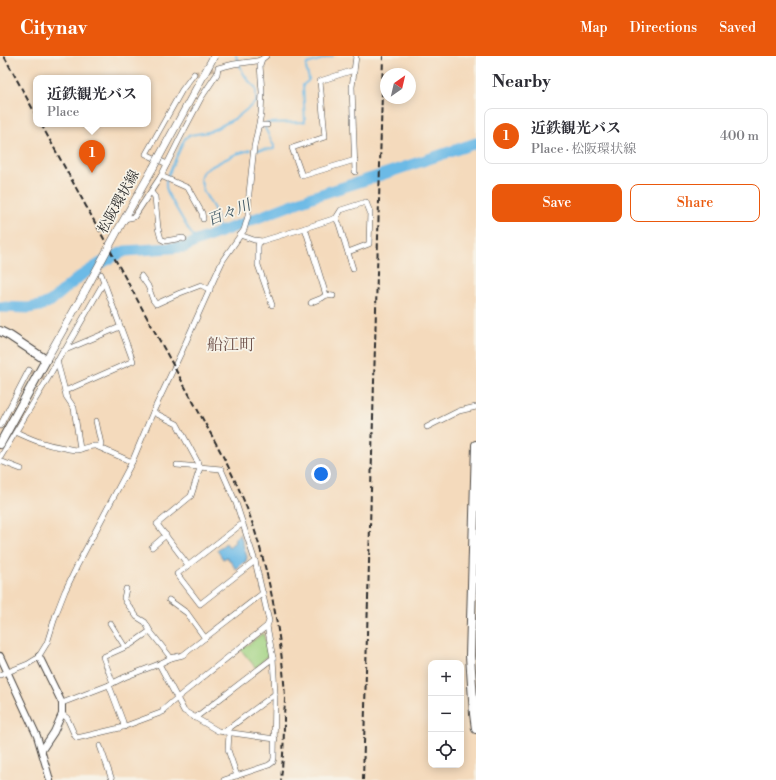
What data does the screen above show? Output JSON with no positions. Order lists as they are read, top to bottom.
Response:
{
  "streets": {
    "main road": ["松阪環状線"]
  },
  "districts": ["船江町"],
  "water": ["百々川"],
  "north": "top right",
  "page": {
    "header": "Citynav",
    "nav": ["Map", "Directions", "Saved"],
    "heading": "Nearby",
    "popup": ["近鉄観光バス", "Place"],
    "list": [
      {
        "mark": "1",
        "name": "近鉄観光バス",
        "note": "Place · 松阪環状線",
        "value": "400 m"
      }
    ],
    "pins": "1",
    "buttons": ["Save", "Share"],
    "map_buttons": ["+", "−"]
  }
}
